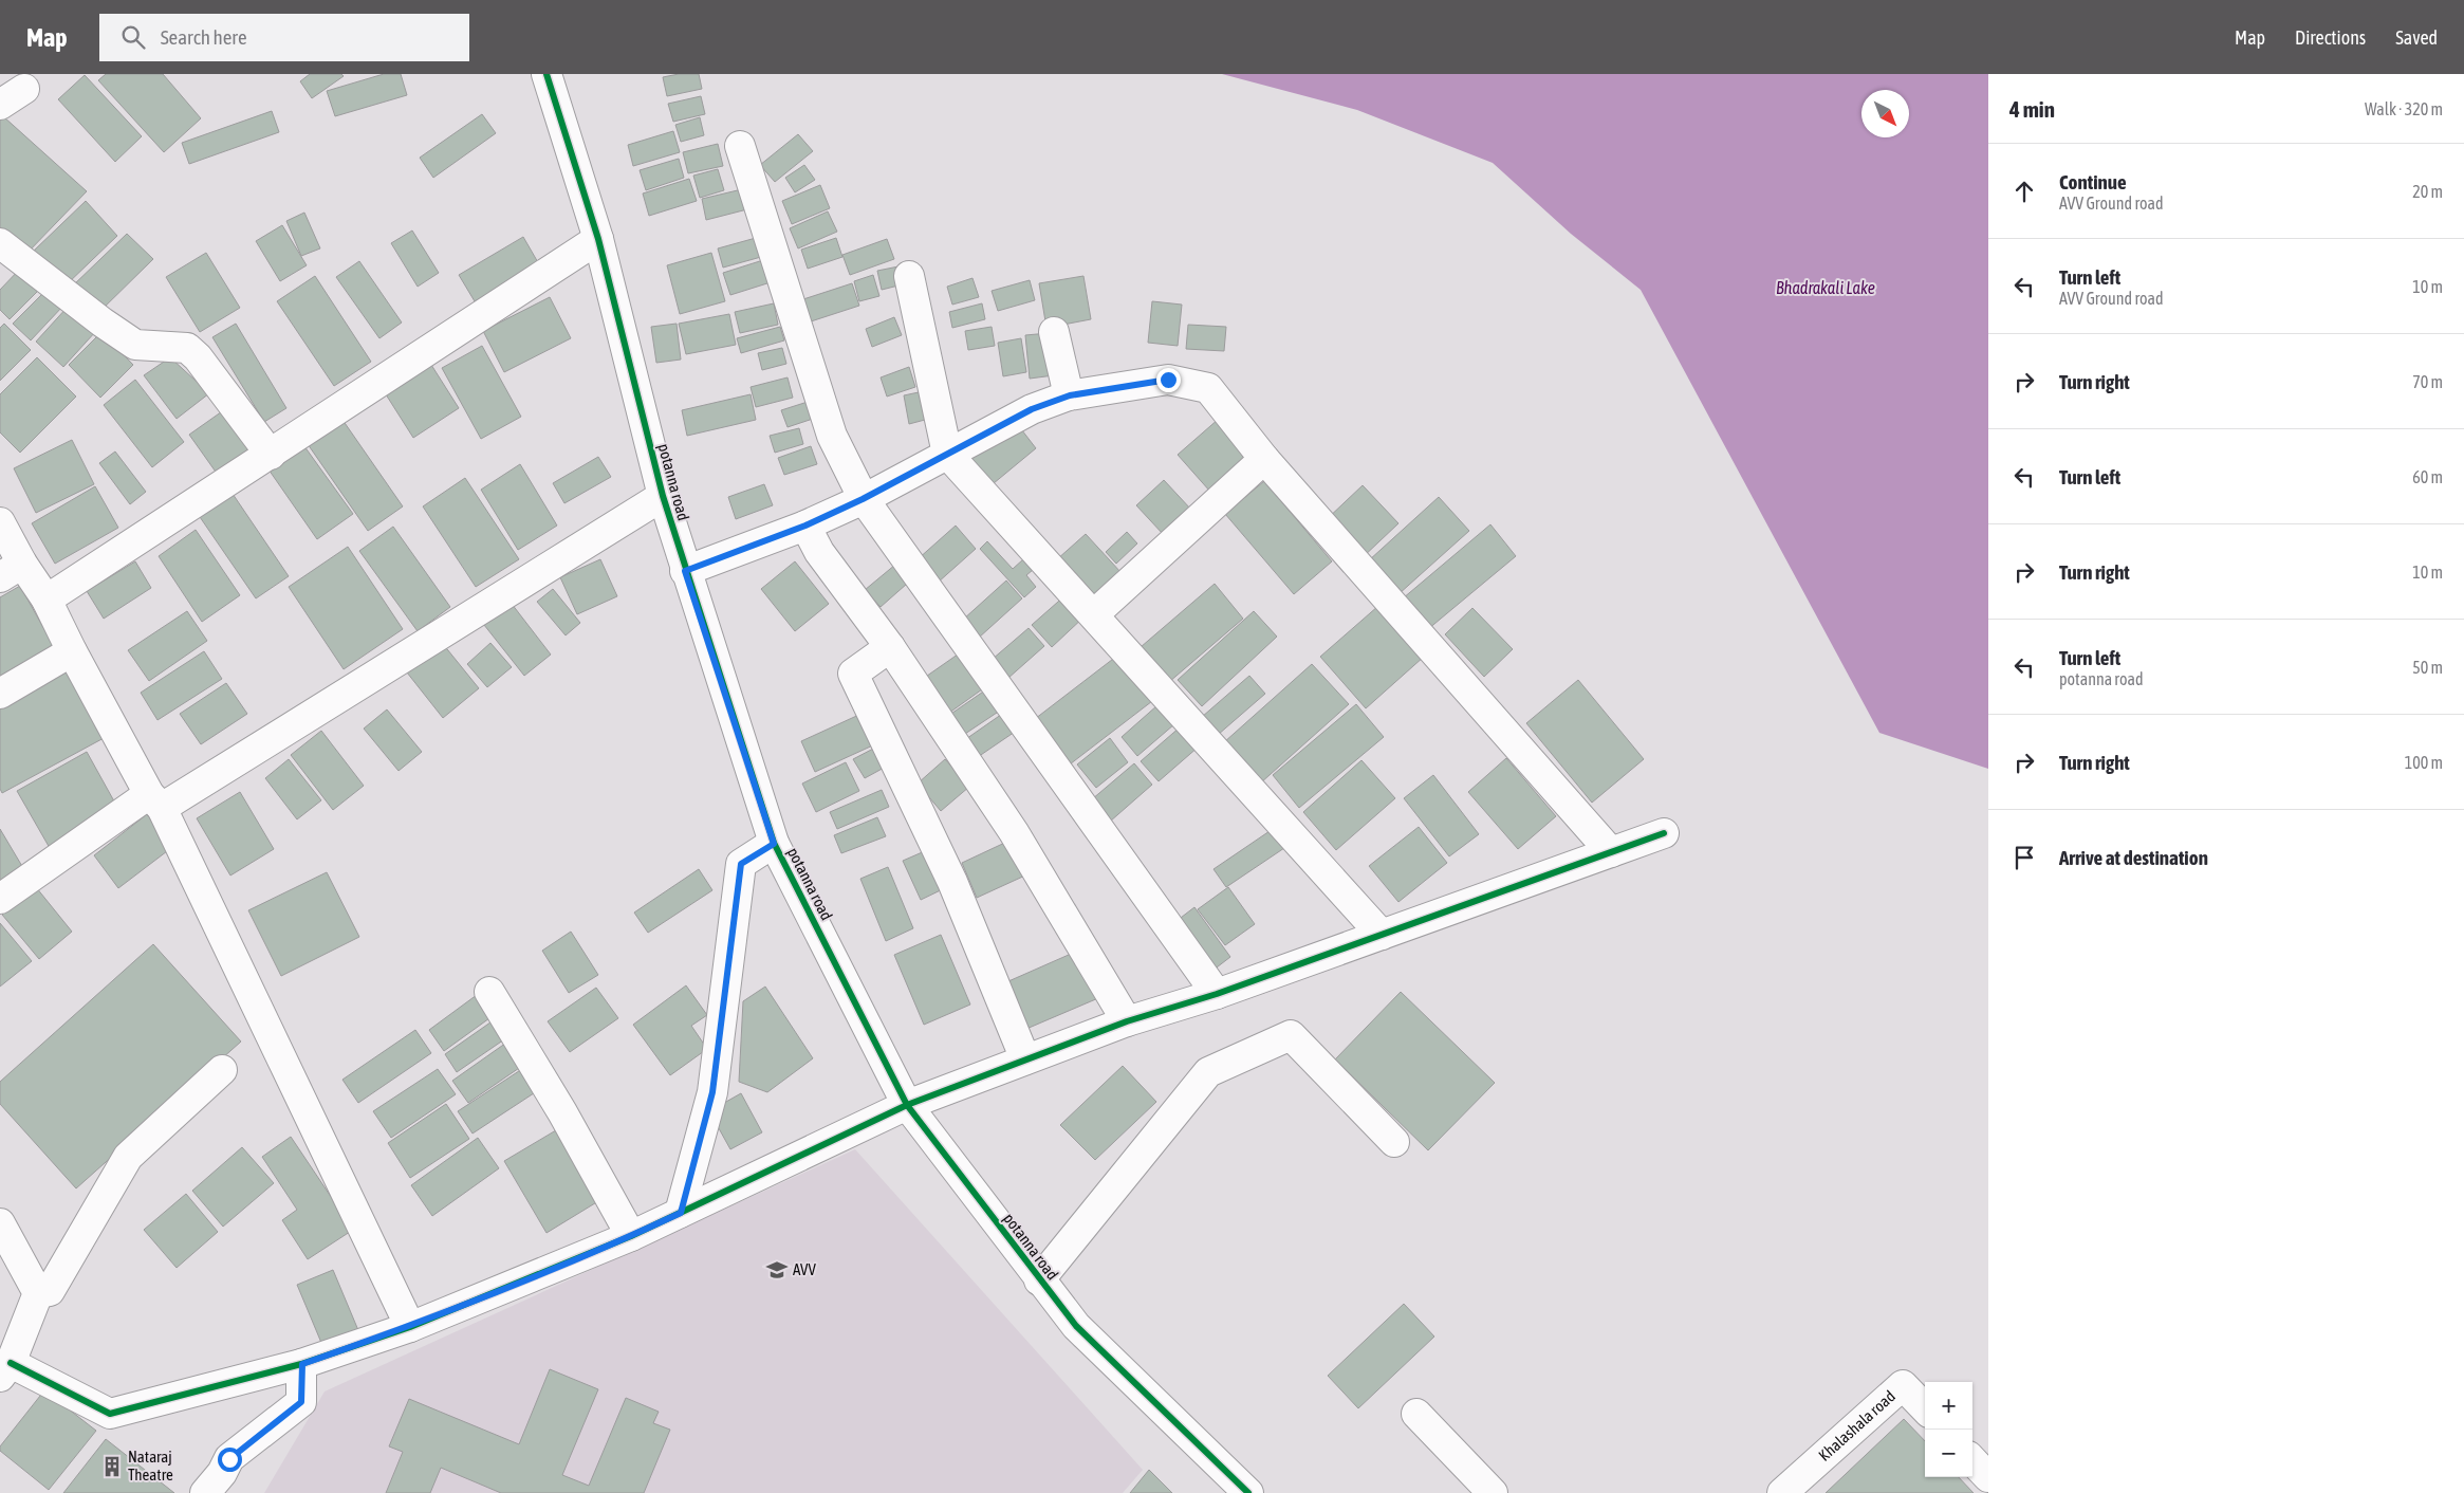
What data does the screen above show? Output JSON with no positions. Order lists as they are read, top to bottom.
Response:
{
  "streets": {
    "street": ["potanna road", "Khalashala road"]
  },
  "water": ["Bhadrakali Lake"],
  "places": {
    "school or university": ["AVV"],
    "building": ["Nataraj Theatre"]
  },
  "north": "bottom right",
  "page": {
    "header": "Map",
    "search": "Search here",
    "nav": ["Map", "Directions", "Saved"],
    "heading": ["4 min", "Walk · 320 m"],
    "list": [
      ["Continue", "AVV Ground road", "20 m"],
      ["Turn left", "AVV Ground road", "10 m"],
      ["Turn right", "70 m"],
      ["Turn left", "60 m"],
      ["Turn right", "10 m"],
      ["Turn left", "potanna road", "50 m"],
      ["Turn right", "100 m"],
      "Arrive at destination"
    ],
    "map_buttons": ["+", "−"]
  }
}
